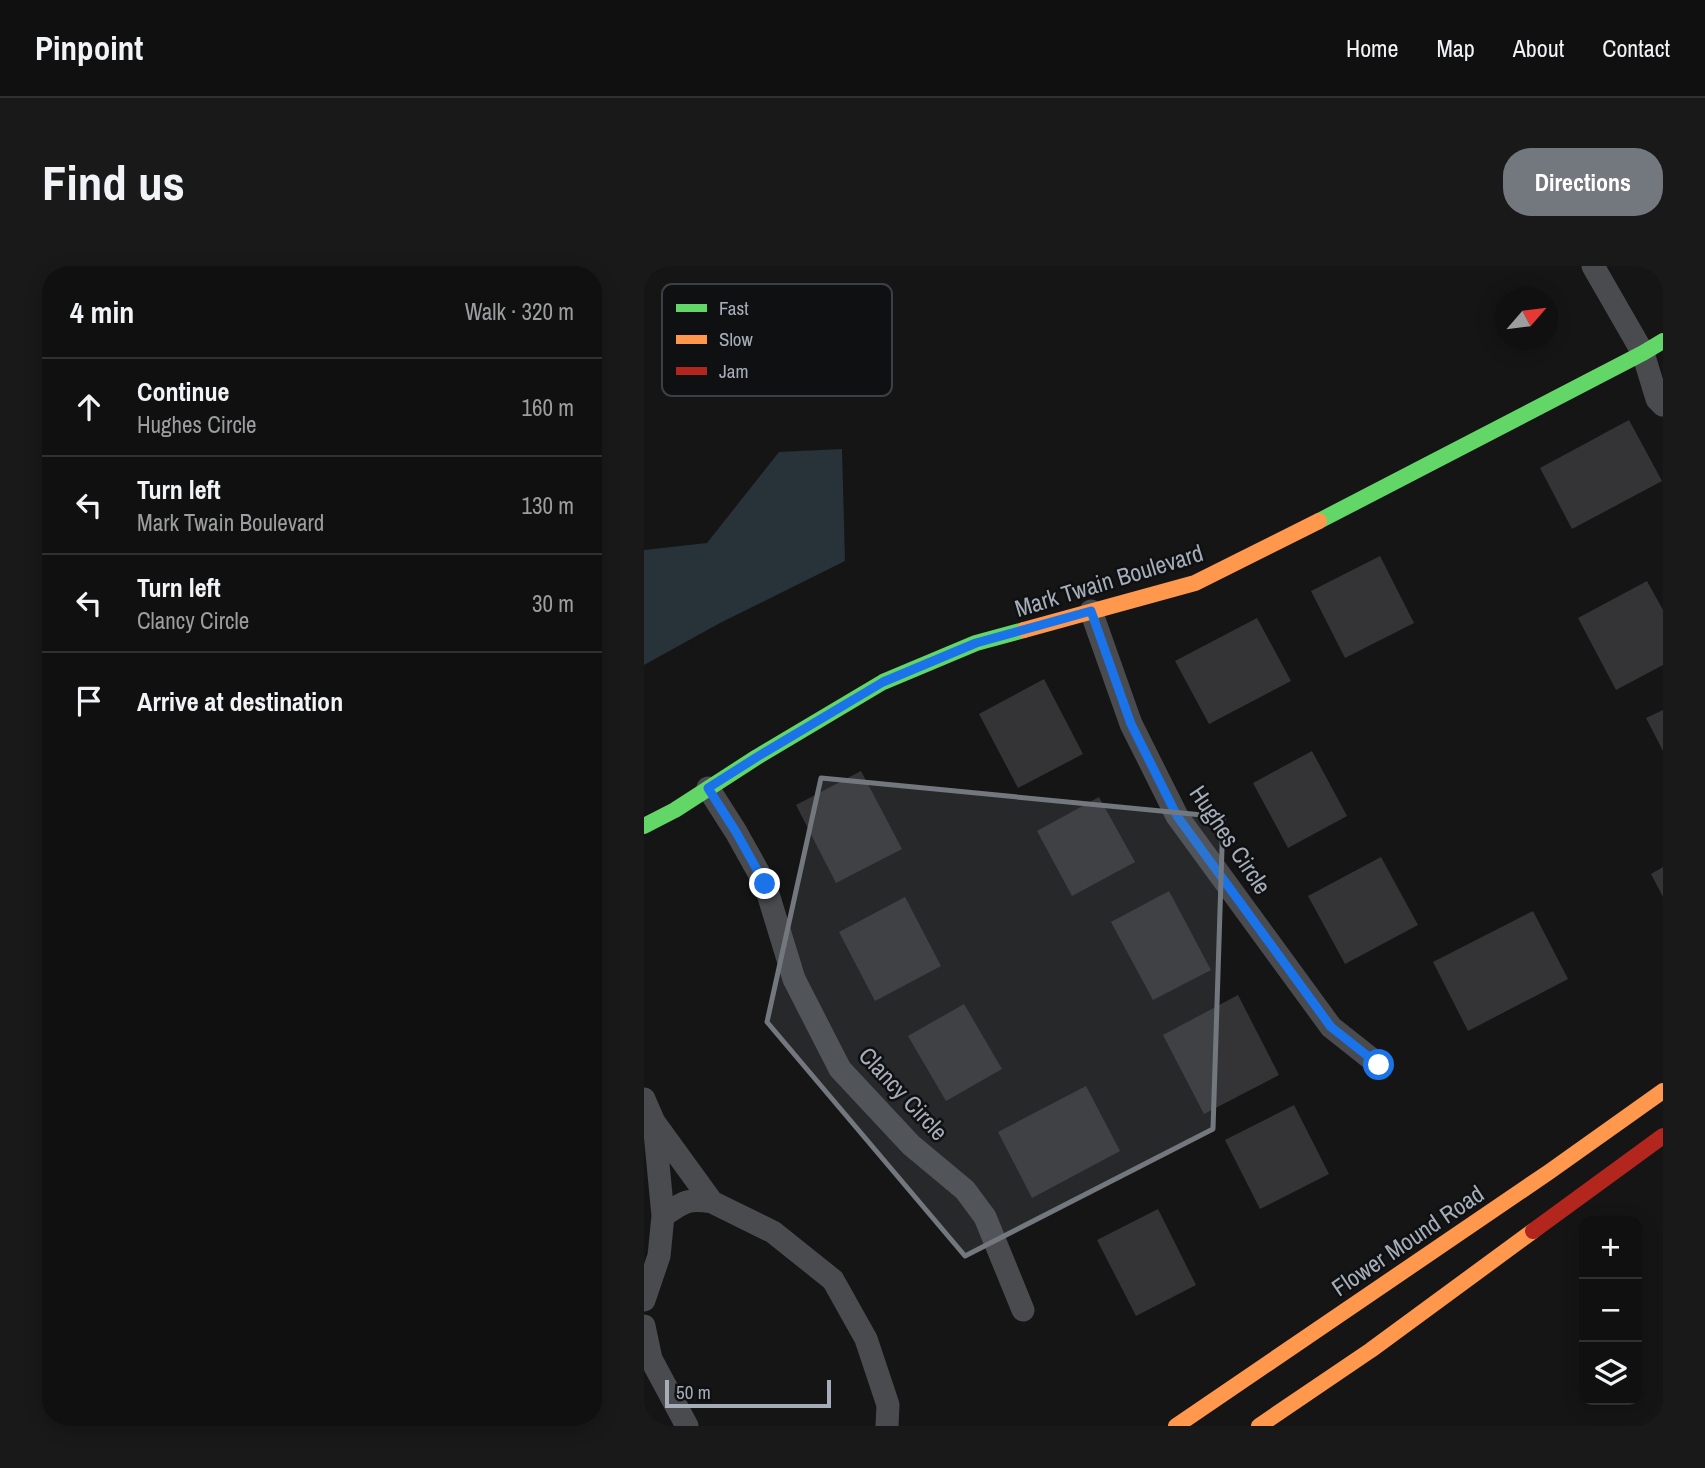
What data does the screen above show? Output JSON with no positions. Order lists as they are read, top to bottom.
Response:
{
  "streets": {
    "street": [
      "Mark Twain Boulevard",
      "Hughes Circle",
      "Clancy Circle",
      "Flower Mound Road"
    ]
  },
  "crossings": [
    ["Mark Twain Boulevard", "Hughes Circle"],
    ["Mark Twain Boulevard", "Clancy Circle"]
  ],
  "legend": ["Fast", "Slow", "Jam"],
  "scale_bar": "50 m",
  "north": "top right",
  "page": {
    "header": "Pinpoint",
    "nav": [
      "Home",
      "Map",
      "About",
      "Contact"
    ],
    "buttons": "Directions",
    "title": "Find us",
    "heading": ["4 min", "Walk · 320 m"],
    "list": [
      ["Continue", "Hughes Circle", "160 m"],
      ["Turn left", "Mark Twain Boulevard", "130 m"],
      ["Turn left", "Clancy Circle", "30 m"],
      "Arrive at destination"
    ],
    "map_buttons": ["+", "−"],
    "scale": "50 m"
  }
}
